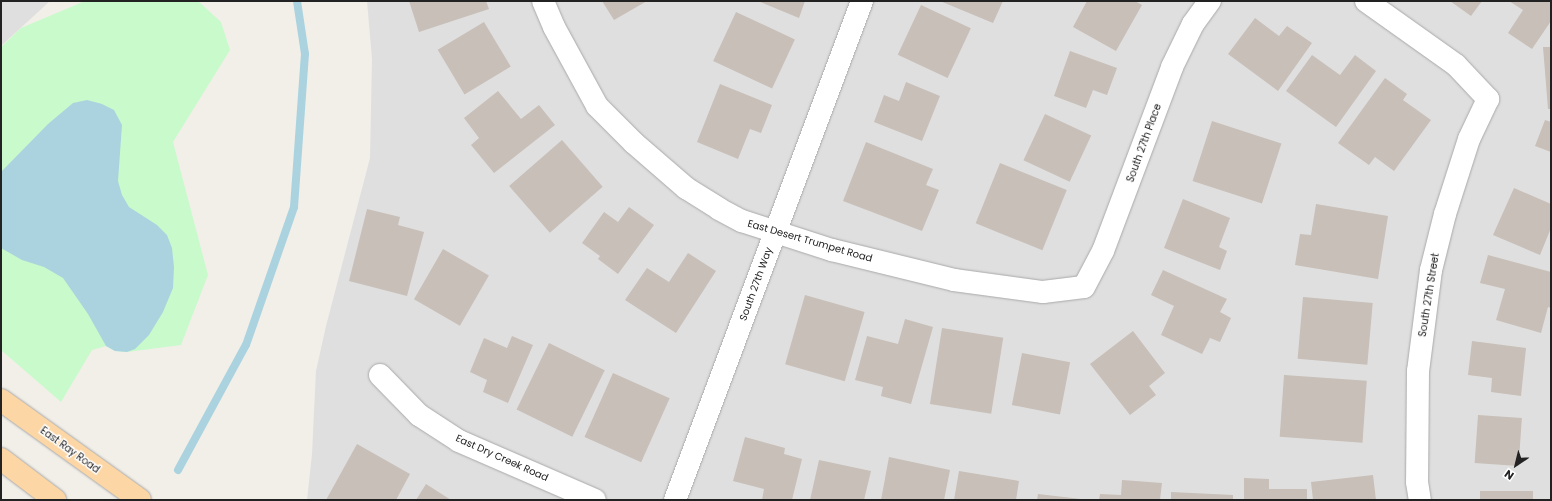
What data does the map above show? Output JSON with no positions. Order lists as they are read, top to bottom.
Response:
{
  "streets": {
    "main road": ["East Ray Road"],
    "street": [
      "South 27th Place",
      "East Desert Trumpet Road",
      "South 27th Way",
      "South 27th Street",
      "East Dry Creek Road"
    ]
  },
  "crossings": [
    ["South 27th Place", "East Desert Trumpet Road"],
    ["East Desert Trumpet Road", "South 27th Way"]
  ],
  "north": "bottom left"
}
